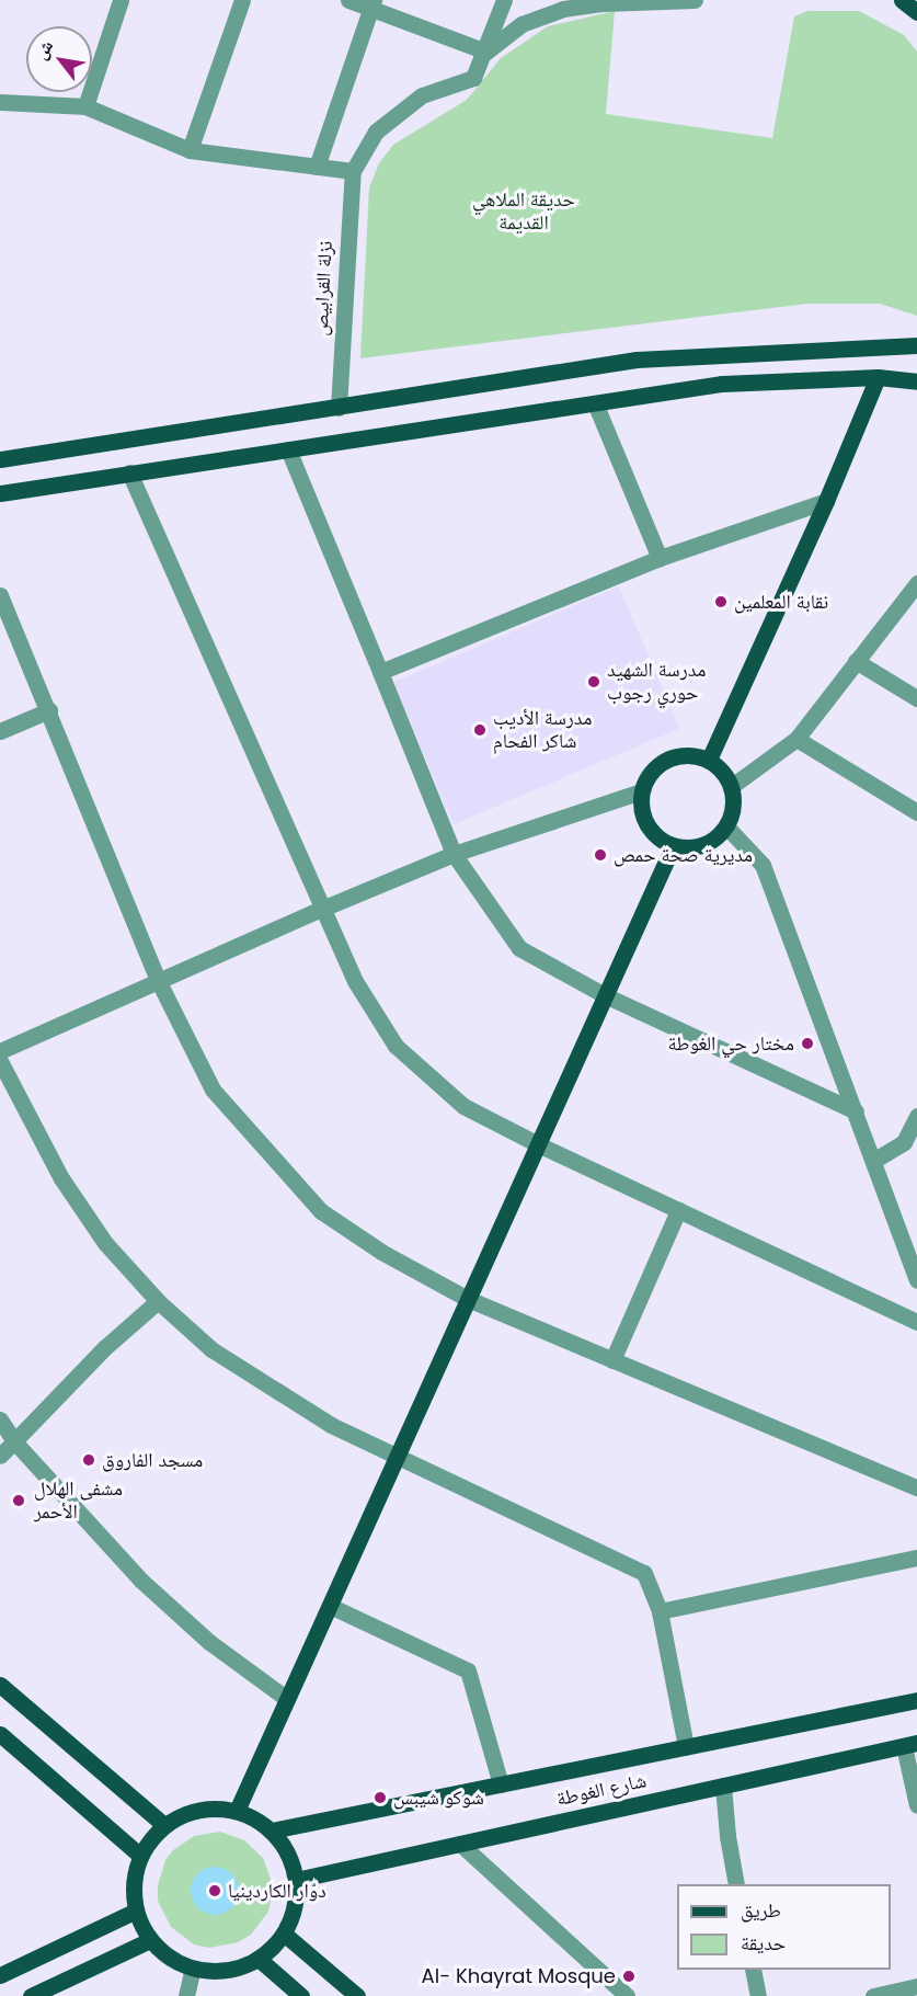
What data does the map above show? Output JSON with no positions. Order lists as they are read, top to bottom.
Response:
{
  "streets": {
    "main road": ["شارع الغوطة"],
    "street": ["نزلة القرابيص"]
  },
  "parks": ["حديقة الملاهي القديمة"],
  "places": [
    "نقابة المعلمين",
    "مدرسة الشهيد حوري رجوب",
    "مدرسة الأديب شاكر الفحام",
    "مديرية صحة حمص",
    "مختار حي الغوطة",
    "مسجد الفاروق",
    "مشفى الهلال الأحمر",
    "شوكو شيبس",
    "دوّار الكاردينيا",
    "Al- Khayrat Mosque"
  ],
  "legend": ["طريق", "حديقة"],
  "north": "top left"
}
